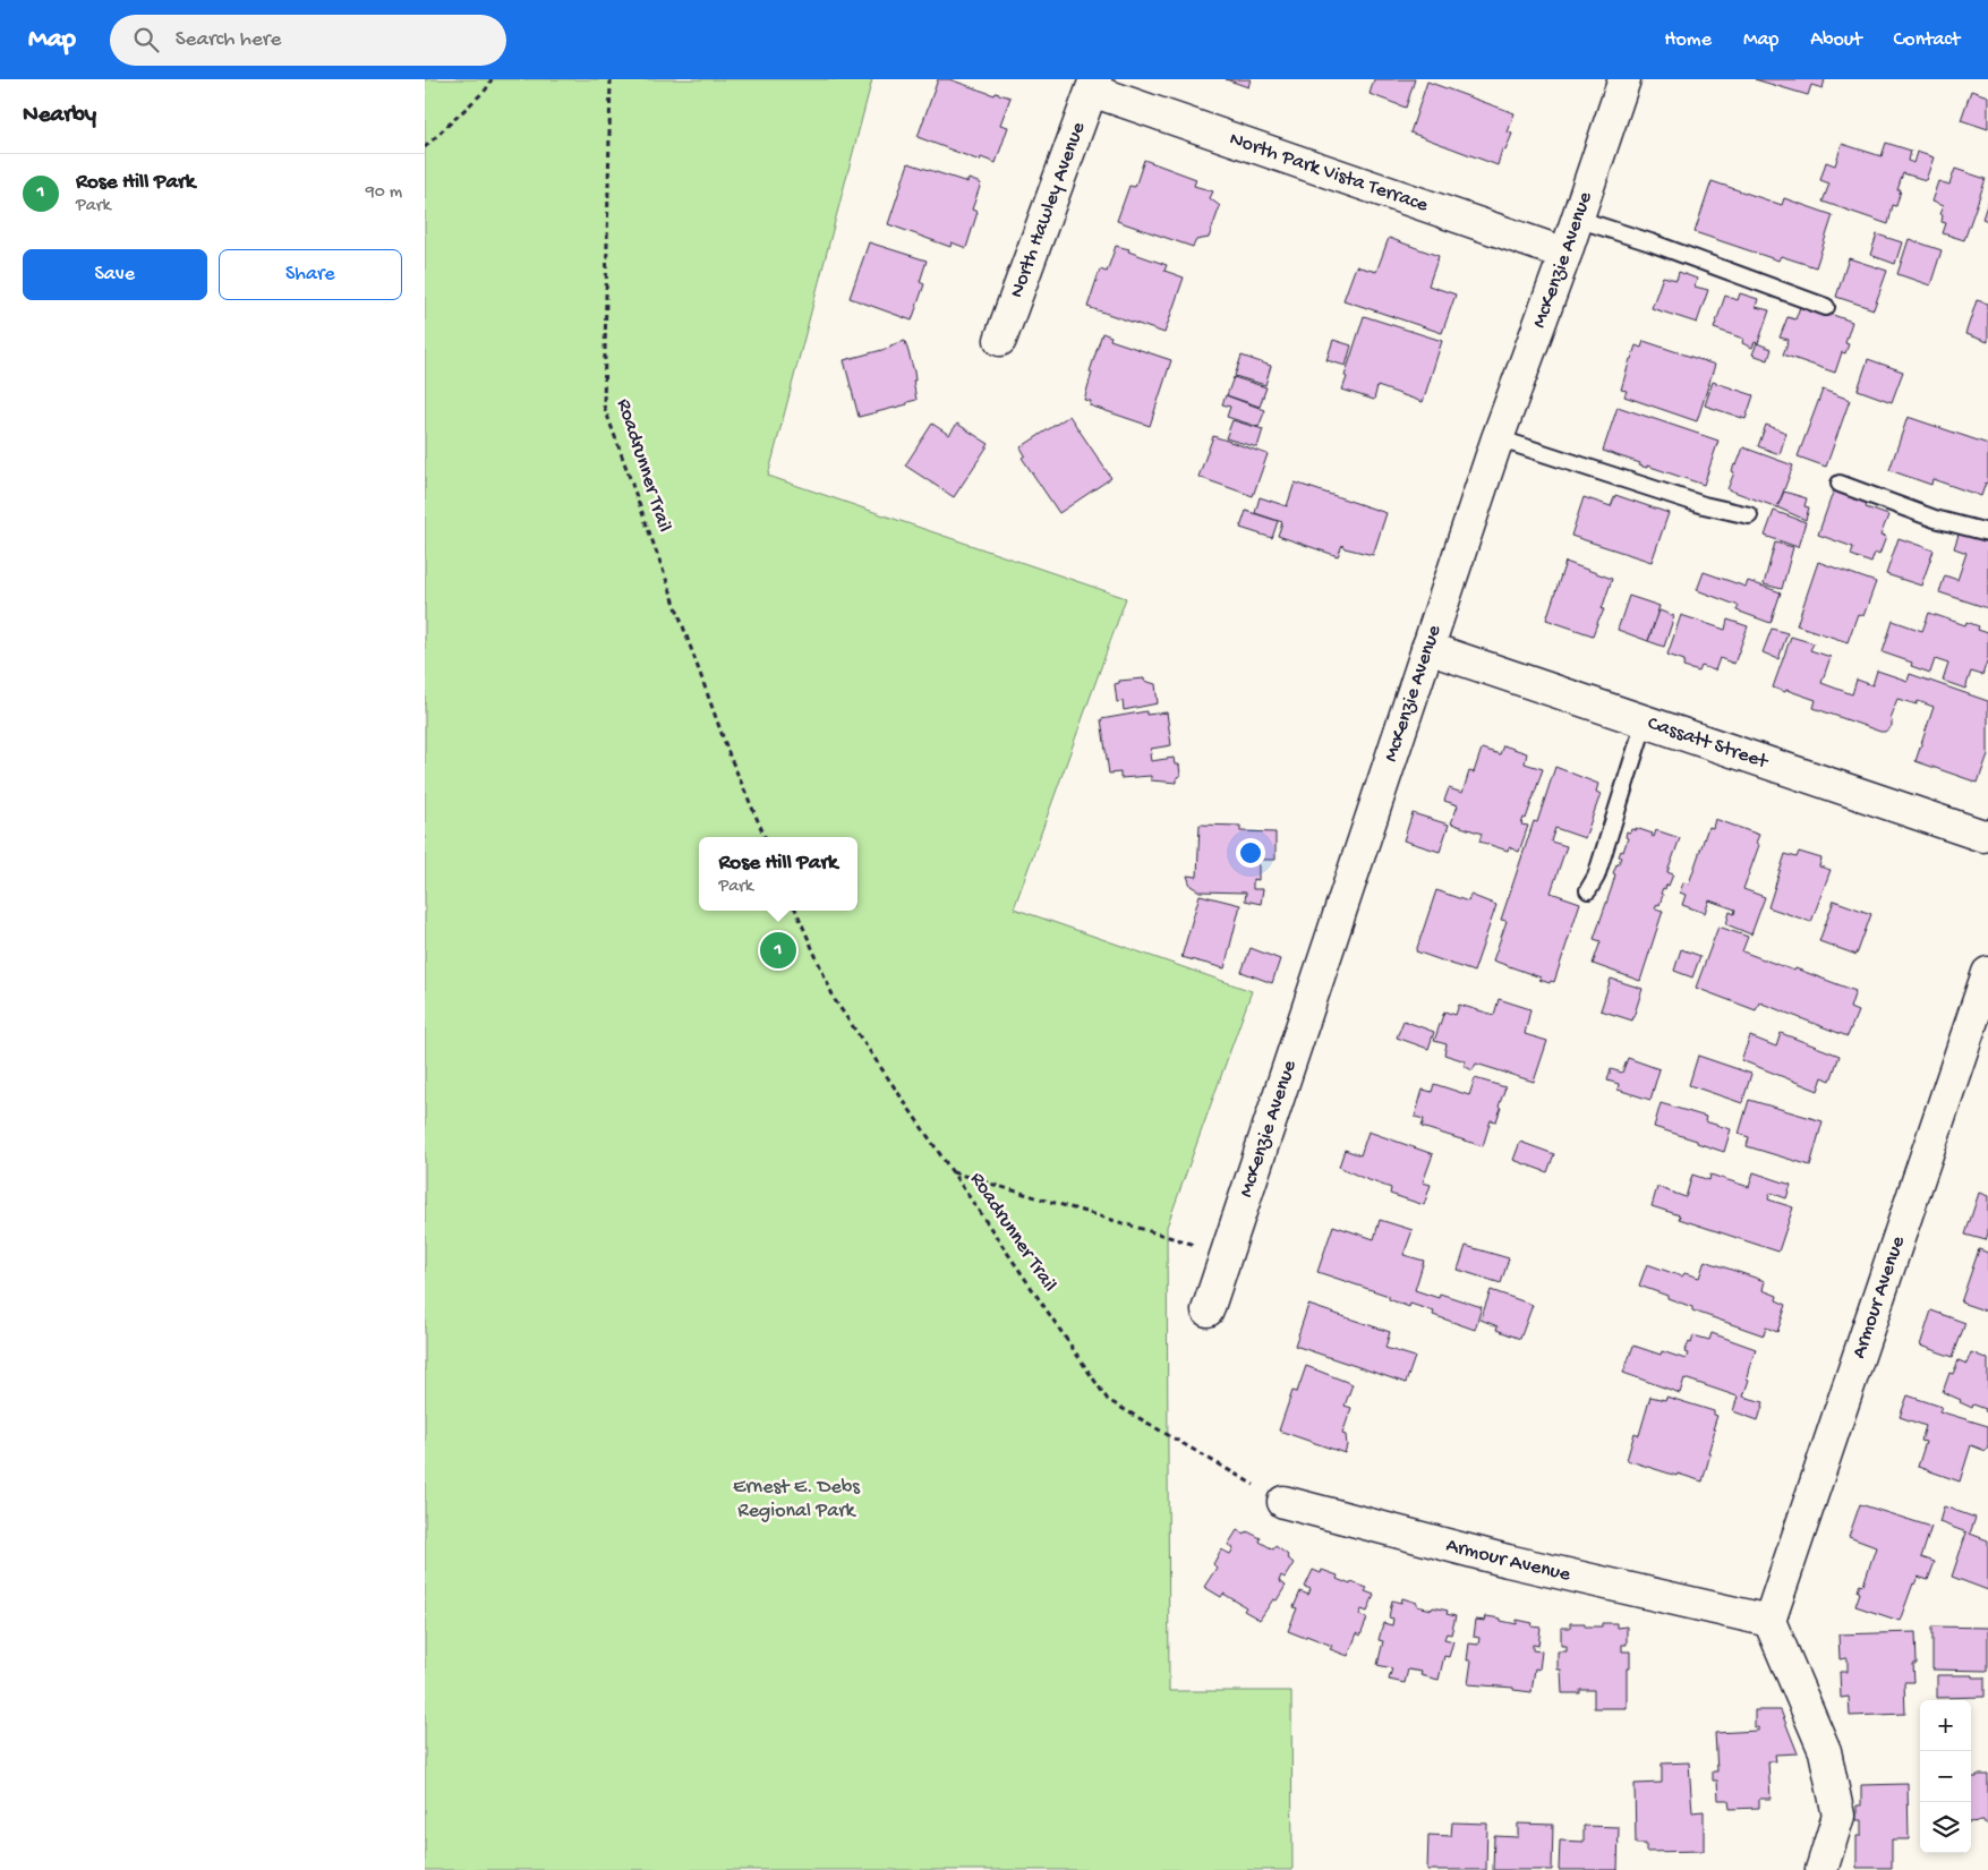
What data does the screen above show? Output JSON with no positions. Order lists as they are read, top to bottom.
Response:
{
  "streets": {
    "street": [
      "North Park Vista Terrace",
      "North Hawley Avenue",
      "McKenzie Avenue",
      "Cassatt Street",
      "Armour Avenue"
    ],
    "path": ["Roadrunner Trail"]
  },
  "crossings": [
    ["North Park Vista Terrace", "North Hawley Avenue"],
    ["North Park Vista Terrace", "McKenzie Avenue"],
    ["McKenzie Avenue", "Cassatt Street"],
    ["Roadrunner Trail", "Armour Avenue"]
  ],
  "parks": ["Ernest E. Debs Regional Park"],
  "page": {
    "header": "Map",
    "search": "Search here",
    "nav": [
      "Home",
      "Map",
      "About",
      "Contact"
    ],
    "heading": "Nearby",
    "list": [
      {
        "mark": "1",
        "name": "Rose Hill Park",
        "note": "Park",
        "value": "90 m"
      }
    ],
    "buttons": ["Save", "Share"],
    "popup": ["Rose Hill Park", "Park"],
    "pins": "1",
    "map_buttons": ["+", "−"]
  }
}
